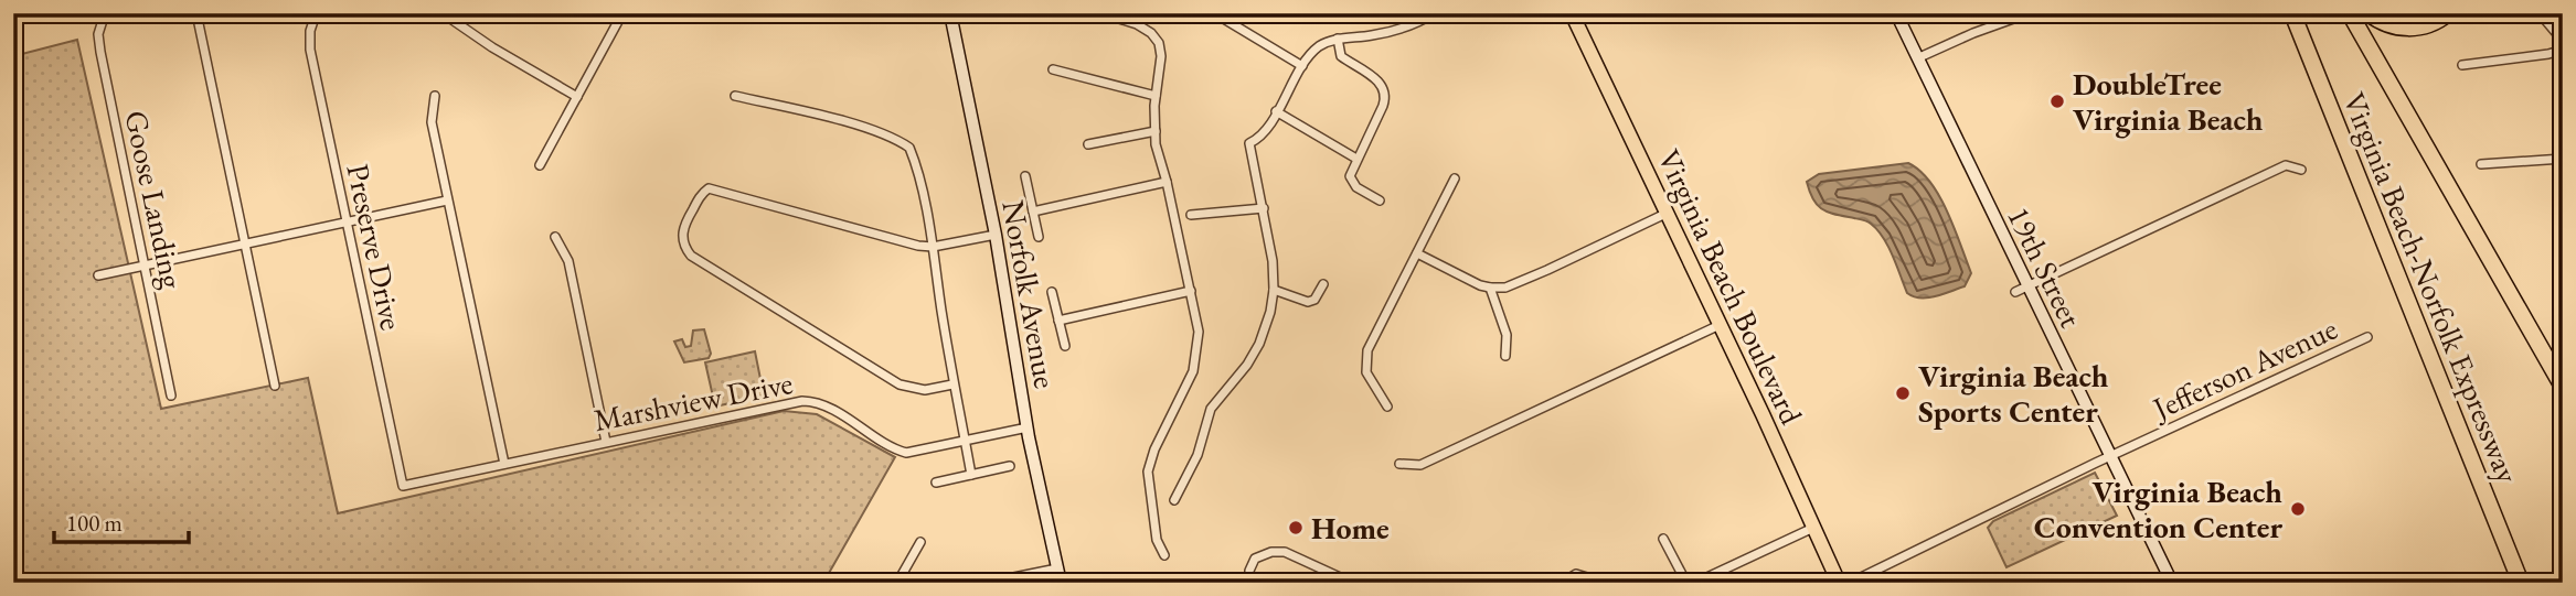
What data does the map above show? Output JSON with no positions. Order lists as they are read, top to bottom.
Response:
{
  "streets": {
    "highway": ["Virginia Beach-Norfolk Expressway"],
    "main road": ["Virginia Beach Boulevard"],
    "street": [
      "Goose Landing",
      "Preserve Drive",
      "19th Street",
      "Norfolk Avenue",
      "Jefferson Avenue",
      "Marshview Drive"
    ]
  },
  "crossings": [
    ["Preserve Drive", "Marshview Drive"],
    ["19th Street", "Jefferson Avenue"],
    ["Norfolk Avenue", "Marshview Drive"]
  ],
  "places": [
    "DoubleTree Virginia Beach",
    "Virginia Beach Sports Center",
    "Virginia Beach Convention Center",
    "Home"
  ],
  "scale_bar": "100 m"
}
